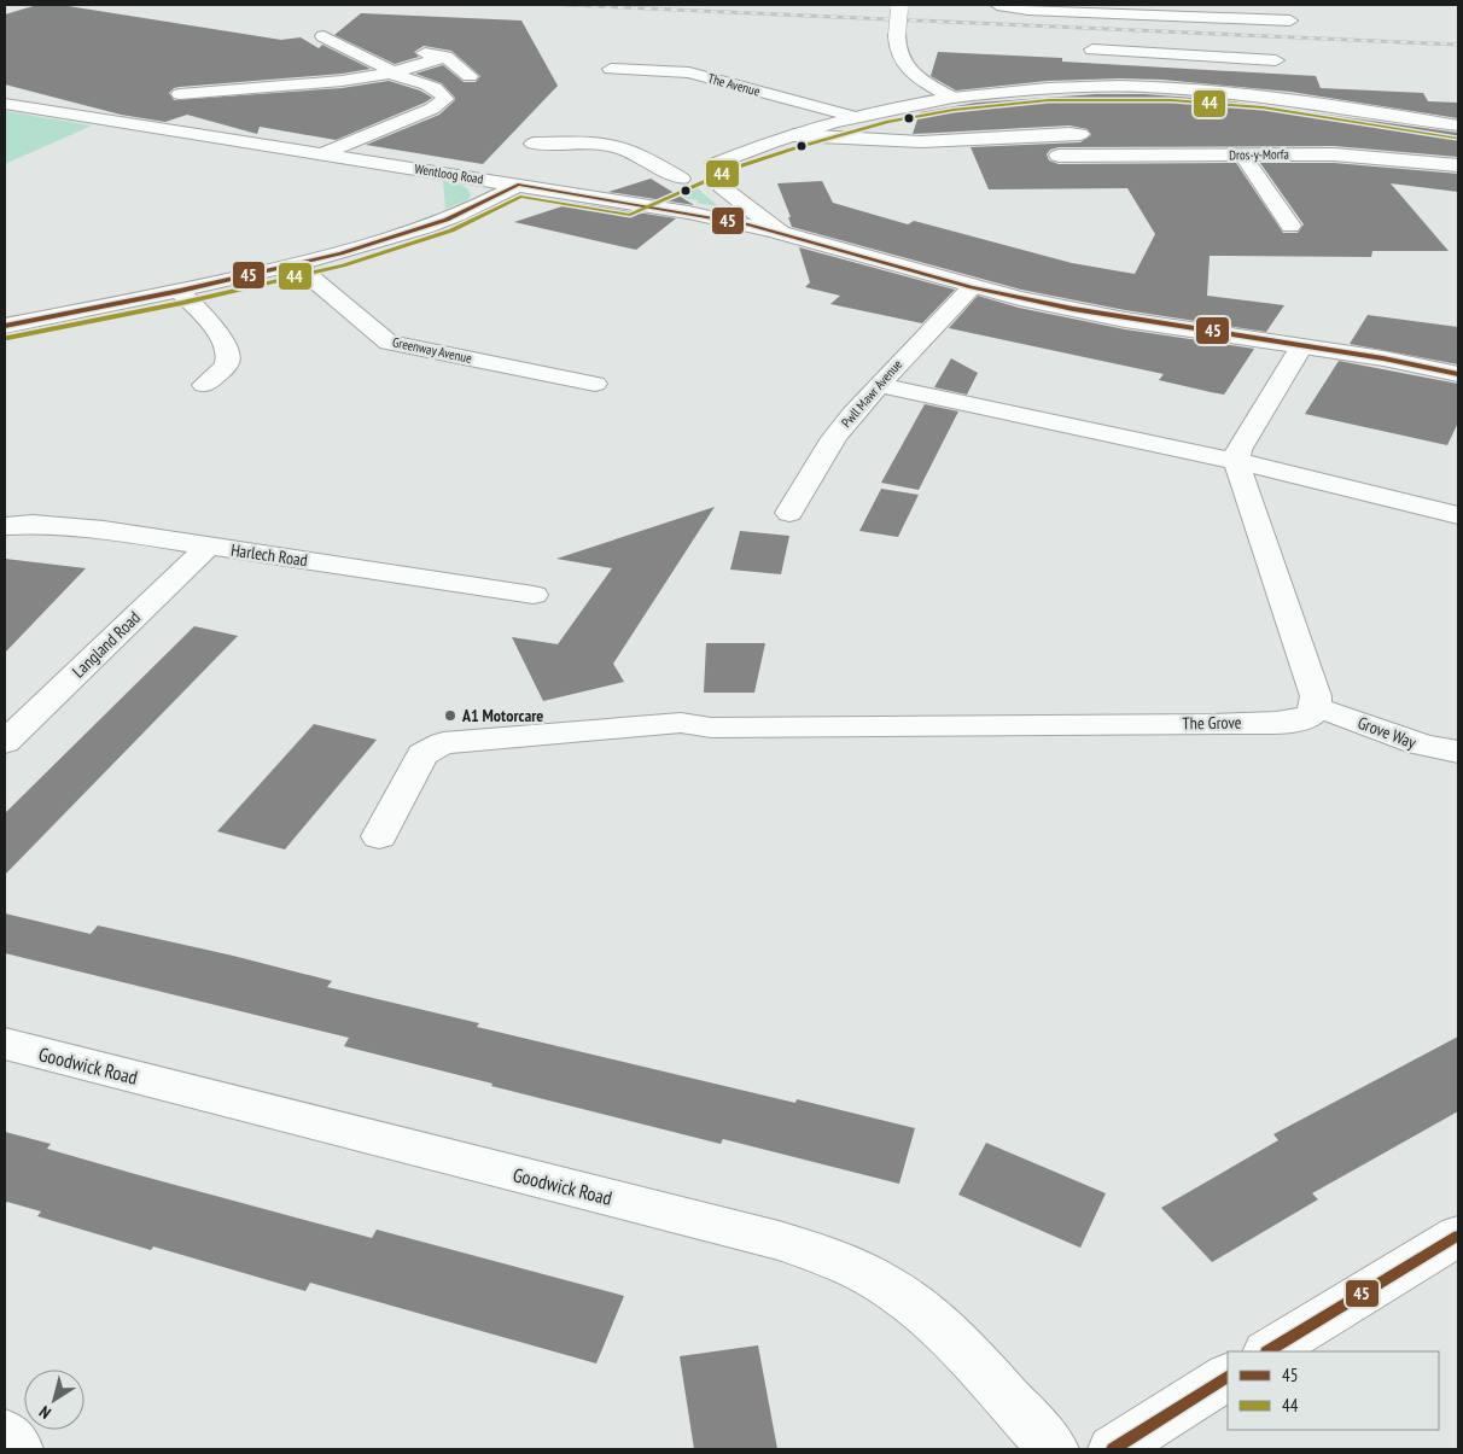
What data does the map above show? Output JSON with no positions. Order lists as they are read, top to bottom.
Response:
{
  "streets": {
    "street": [
      "The Avenue",
      "Dros-y-Morfa",
      "Wentloog Road",
      "Greenway Avenue",
      "Pwll Mawr Avenue",
      "Harlech Road",
      "Langland Road",
      "The Grove",
      "Grove Way",
      "Goodwick Road"
    ]
  },
  "crossings": [
    ["Wentloog Road", "Pwll Mawr Avenue"],
    ["Harlech Road", "Langland Road"],
    ["The Grove", "Grove Way"]
  ],
  "places": ["A1 Motorcare"],
  "lines": ["transit line 44", "transit line 45"],
  "legend": ["45", "44"],
  "north": "bottom left"
}
